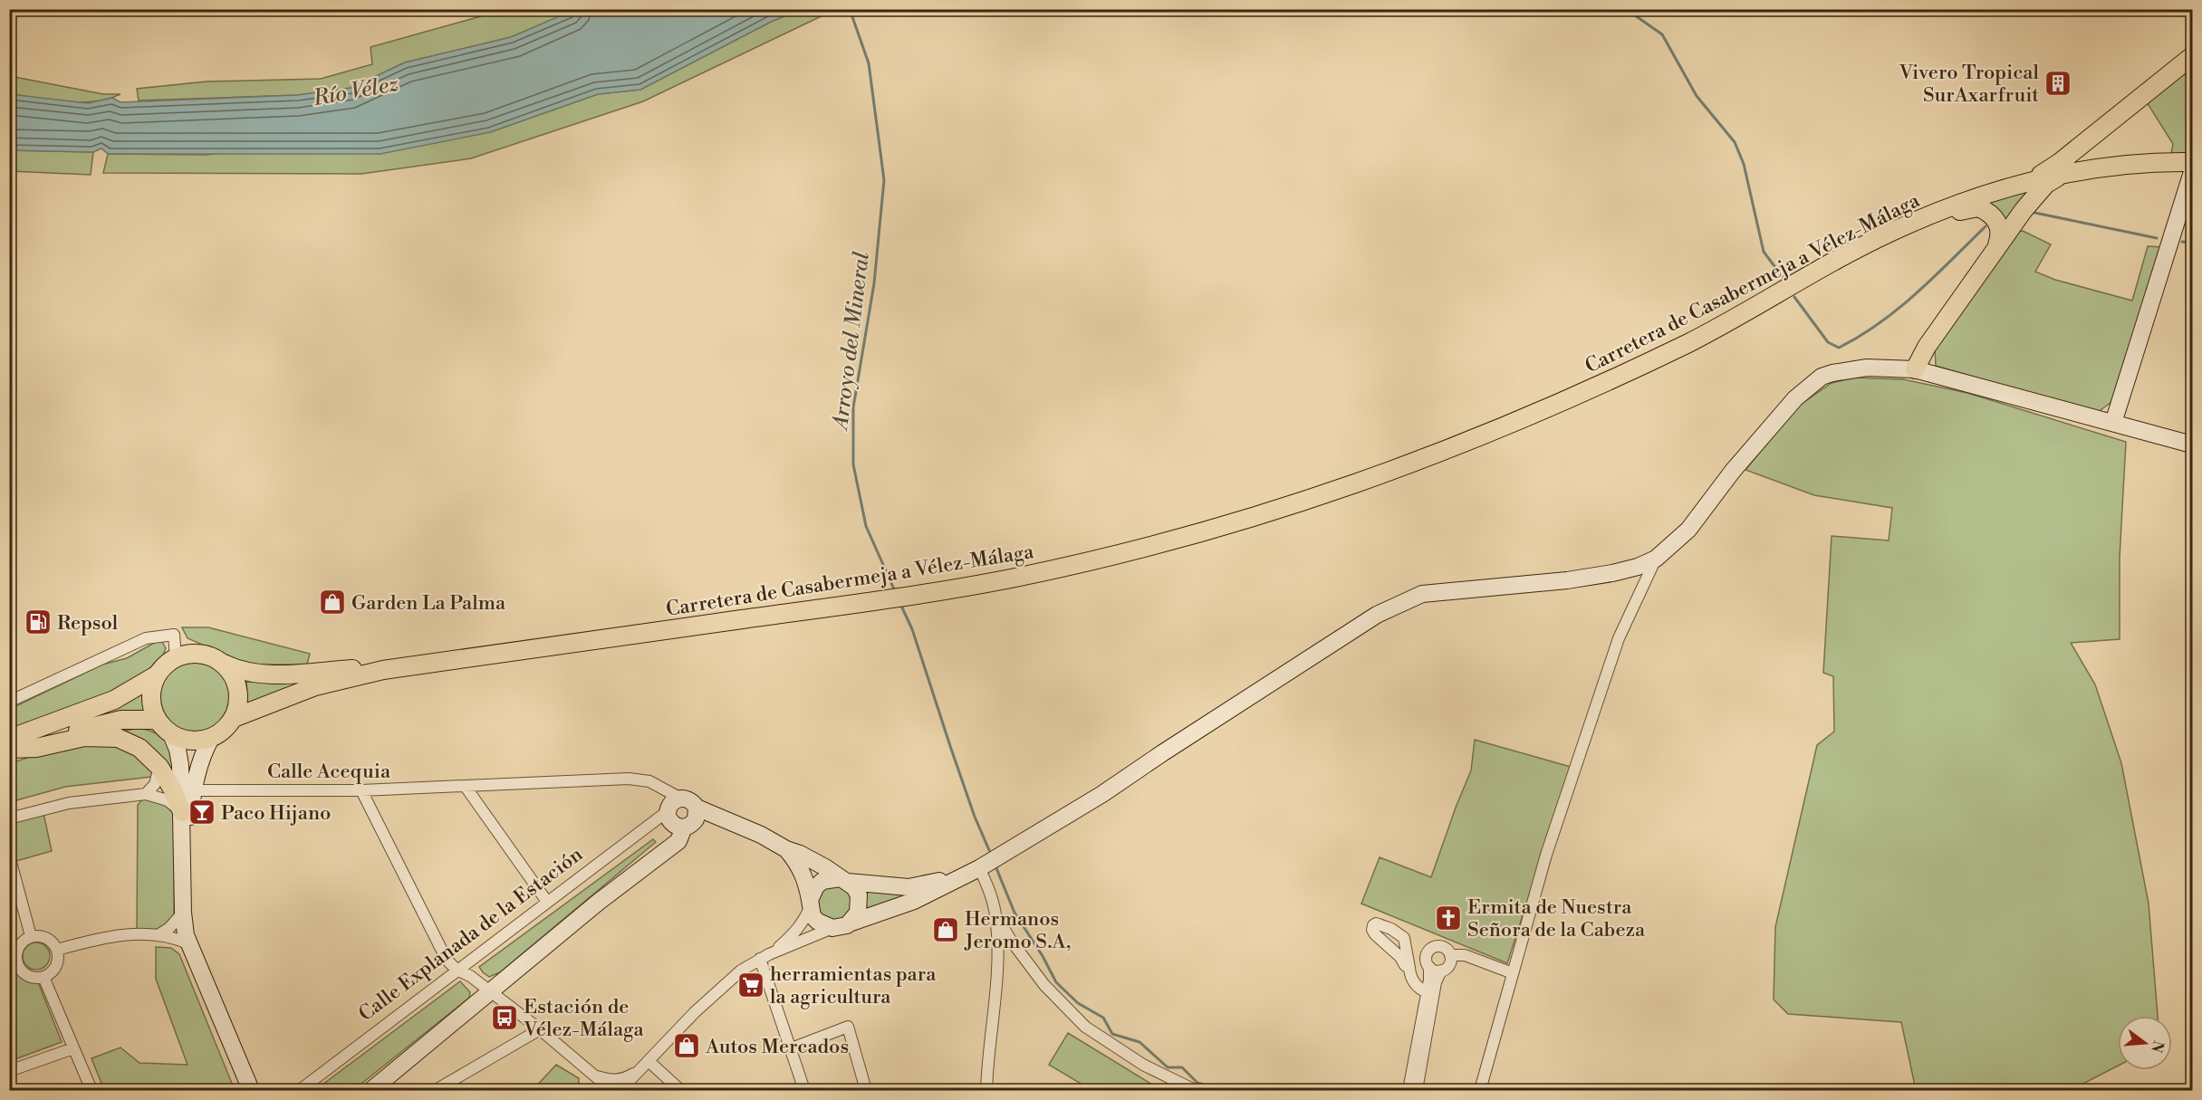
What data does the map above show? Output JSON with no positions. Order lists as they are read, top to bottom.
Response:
{
  "streets": {
    "main road": ["Carretera de Casabermeja a Vélez-Málaga"],
    "street": ["Calle Acequia", "Calle Explanada de la Estación"]
  },
  "crossings": [
    ["Calle Acequia", "Calle Explanada de la Estación"]
  ],
  "water": ["Río Vélez", "Arroyo del Mineral"],
  "places": {
    "building": ["Vivero Tropical SurAxarfruit"],
    "shop": ["Garden La Palma", "Hermanos Jeromo S.A,", "Autos Mercados"],
    "fuel station": ["Repsol"],
    "bar": ["Paco Hijano"],
    "church": ["Ermita de Nuestra Señora de la Cabeza"],
    "supermarket": ["herramientas para la agricultura"],
    "bus stop": ["Estación de Vélez-Málaga"]
  },
  "north": "right"
}
